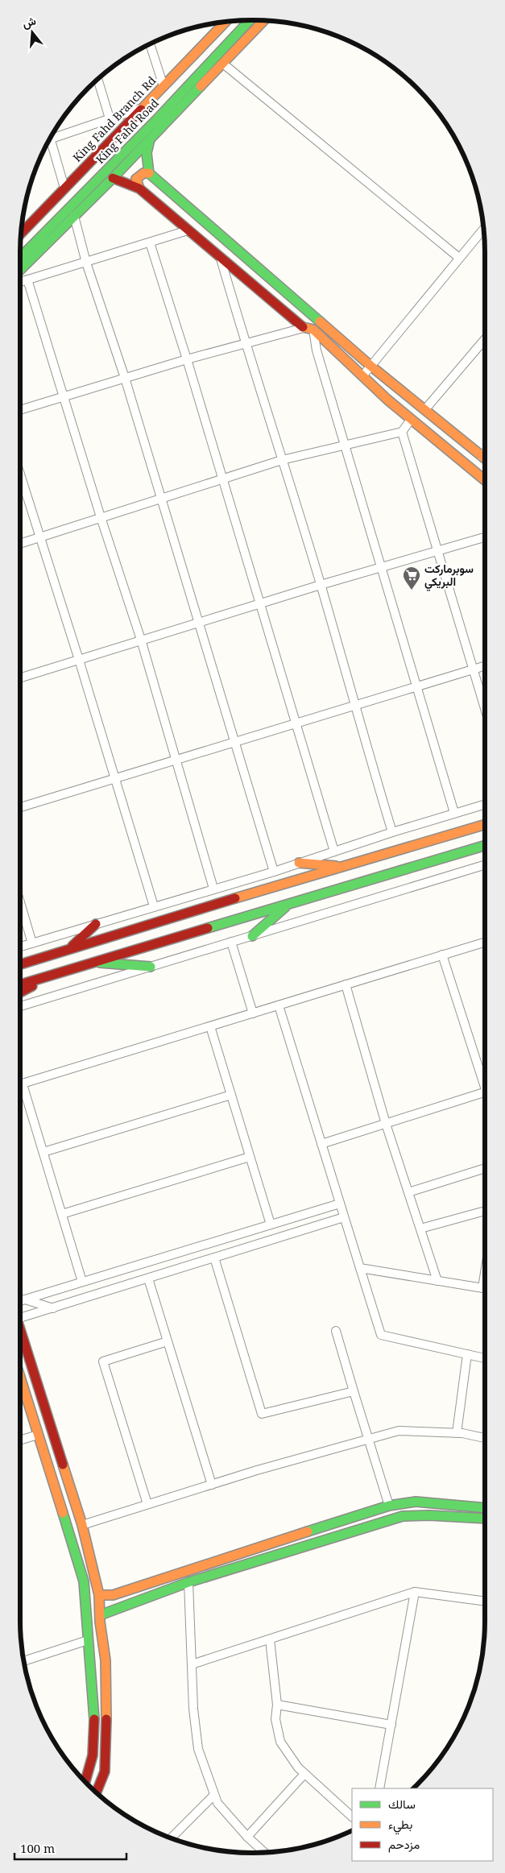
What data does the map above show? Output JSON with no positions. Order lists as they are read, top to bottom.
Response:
{
  "streets": {
    "main road": ["King Fahd Branch Rd", "King Fahd Road"]
  },
  "places": {
    "supermarket": ["سوبرماركت البريكي"]
  },
  "legend": ["سالك", "بطيء", "مزدحم"],
  "scale_bar": "100 m",
  "north": "top"
}
